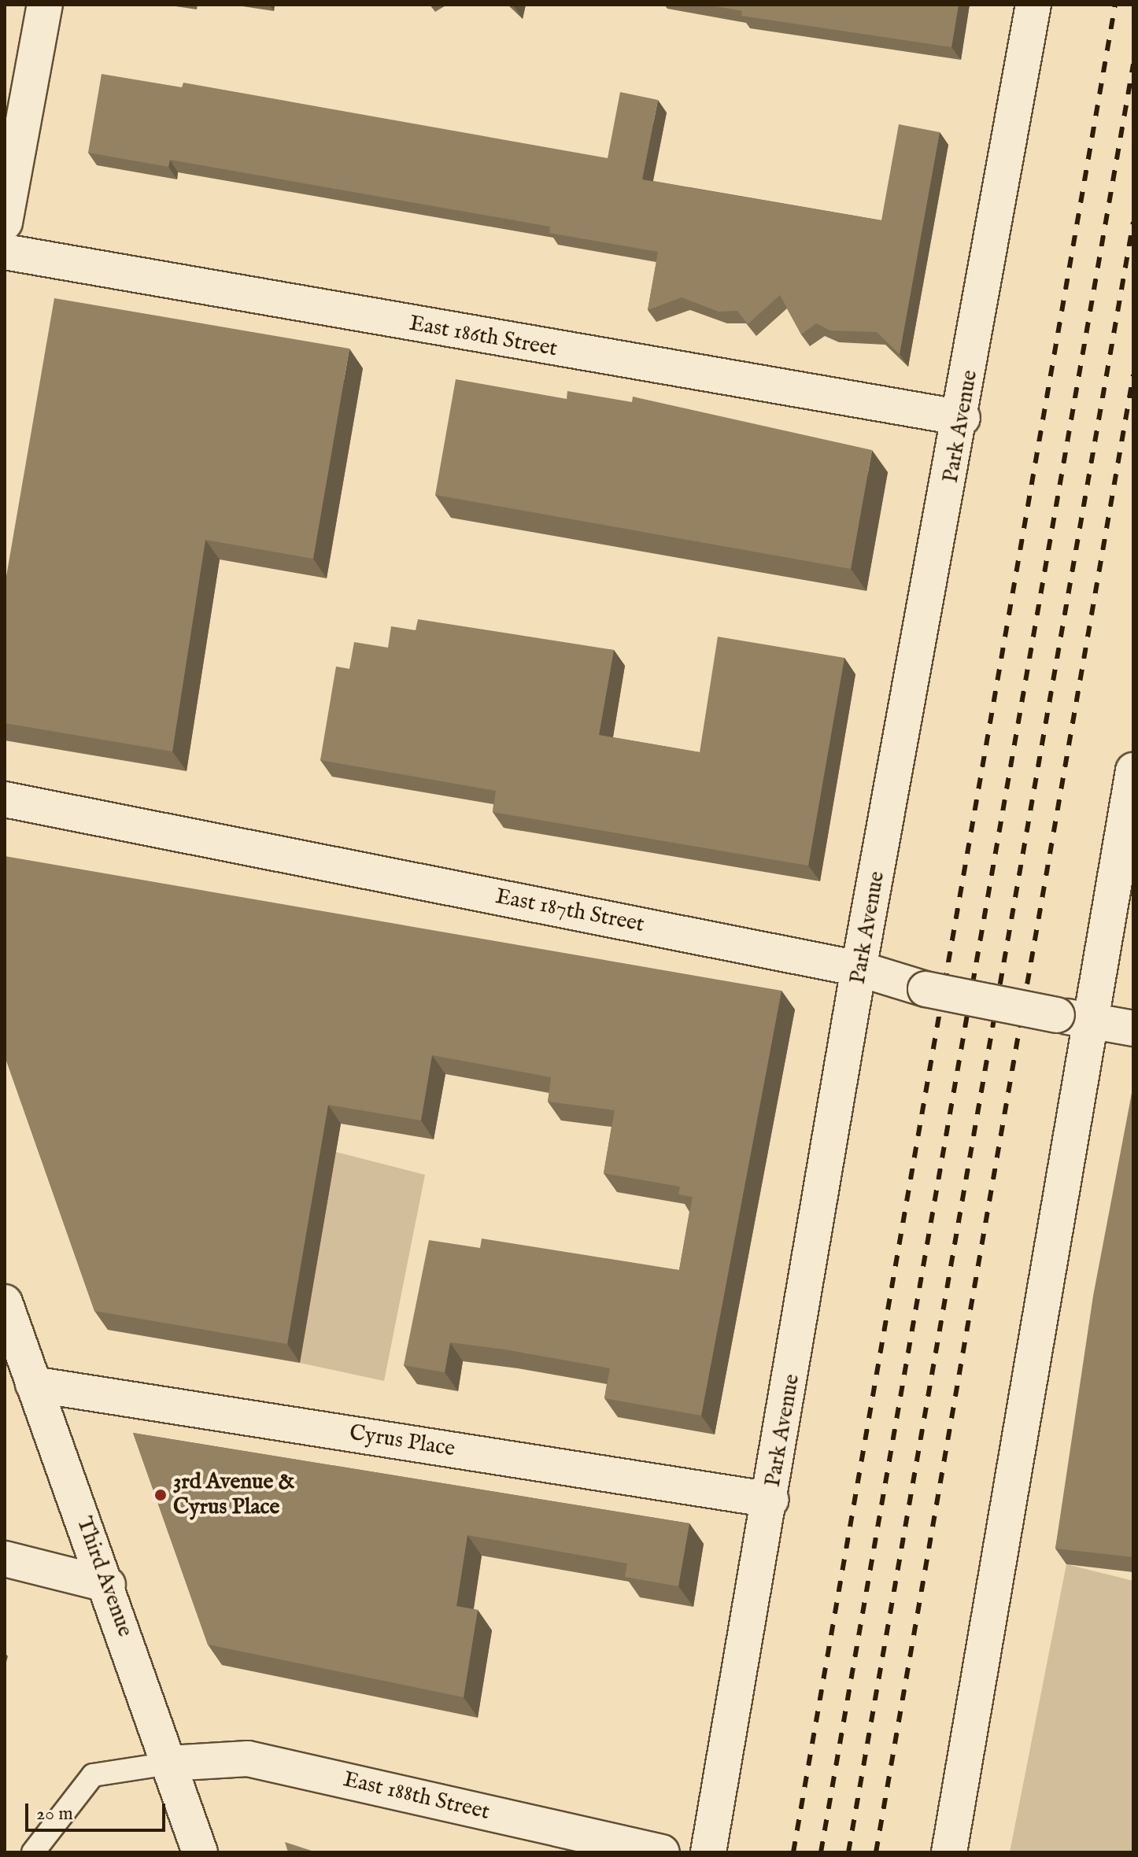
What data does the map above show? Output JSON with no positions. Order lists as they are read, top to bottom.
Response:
{
  "streets": {
    "street": [
      "East 186th Street",
      "Park Avenue",
      "East 187th Street",
      "Cyrus Place",
      "Third Avenue",
      "East 188th Street"
    ]
  },
  "crossings": [
    ["East 186th Street", "Park Avenue"],
    ["Park Avenue", "East 187th Street"],
    ["Park Avenue", "Cyrus Place"],
    ["Cyrus Place", "Third Avenue"],
    ["Third Avenue", "East 188th Street"]
  ],
  "places": ["3rd Avenue & Cyrus Place"],
  "scale_bar": "20 m"
}
